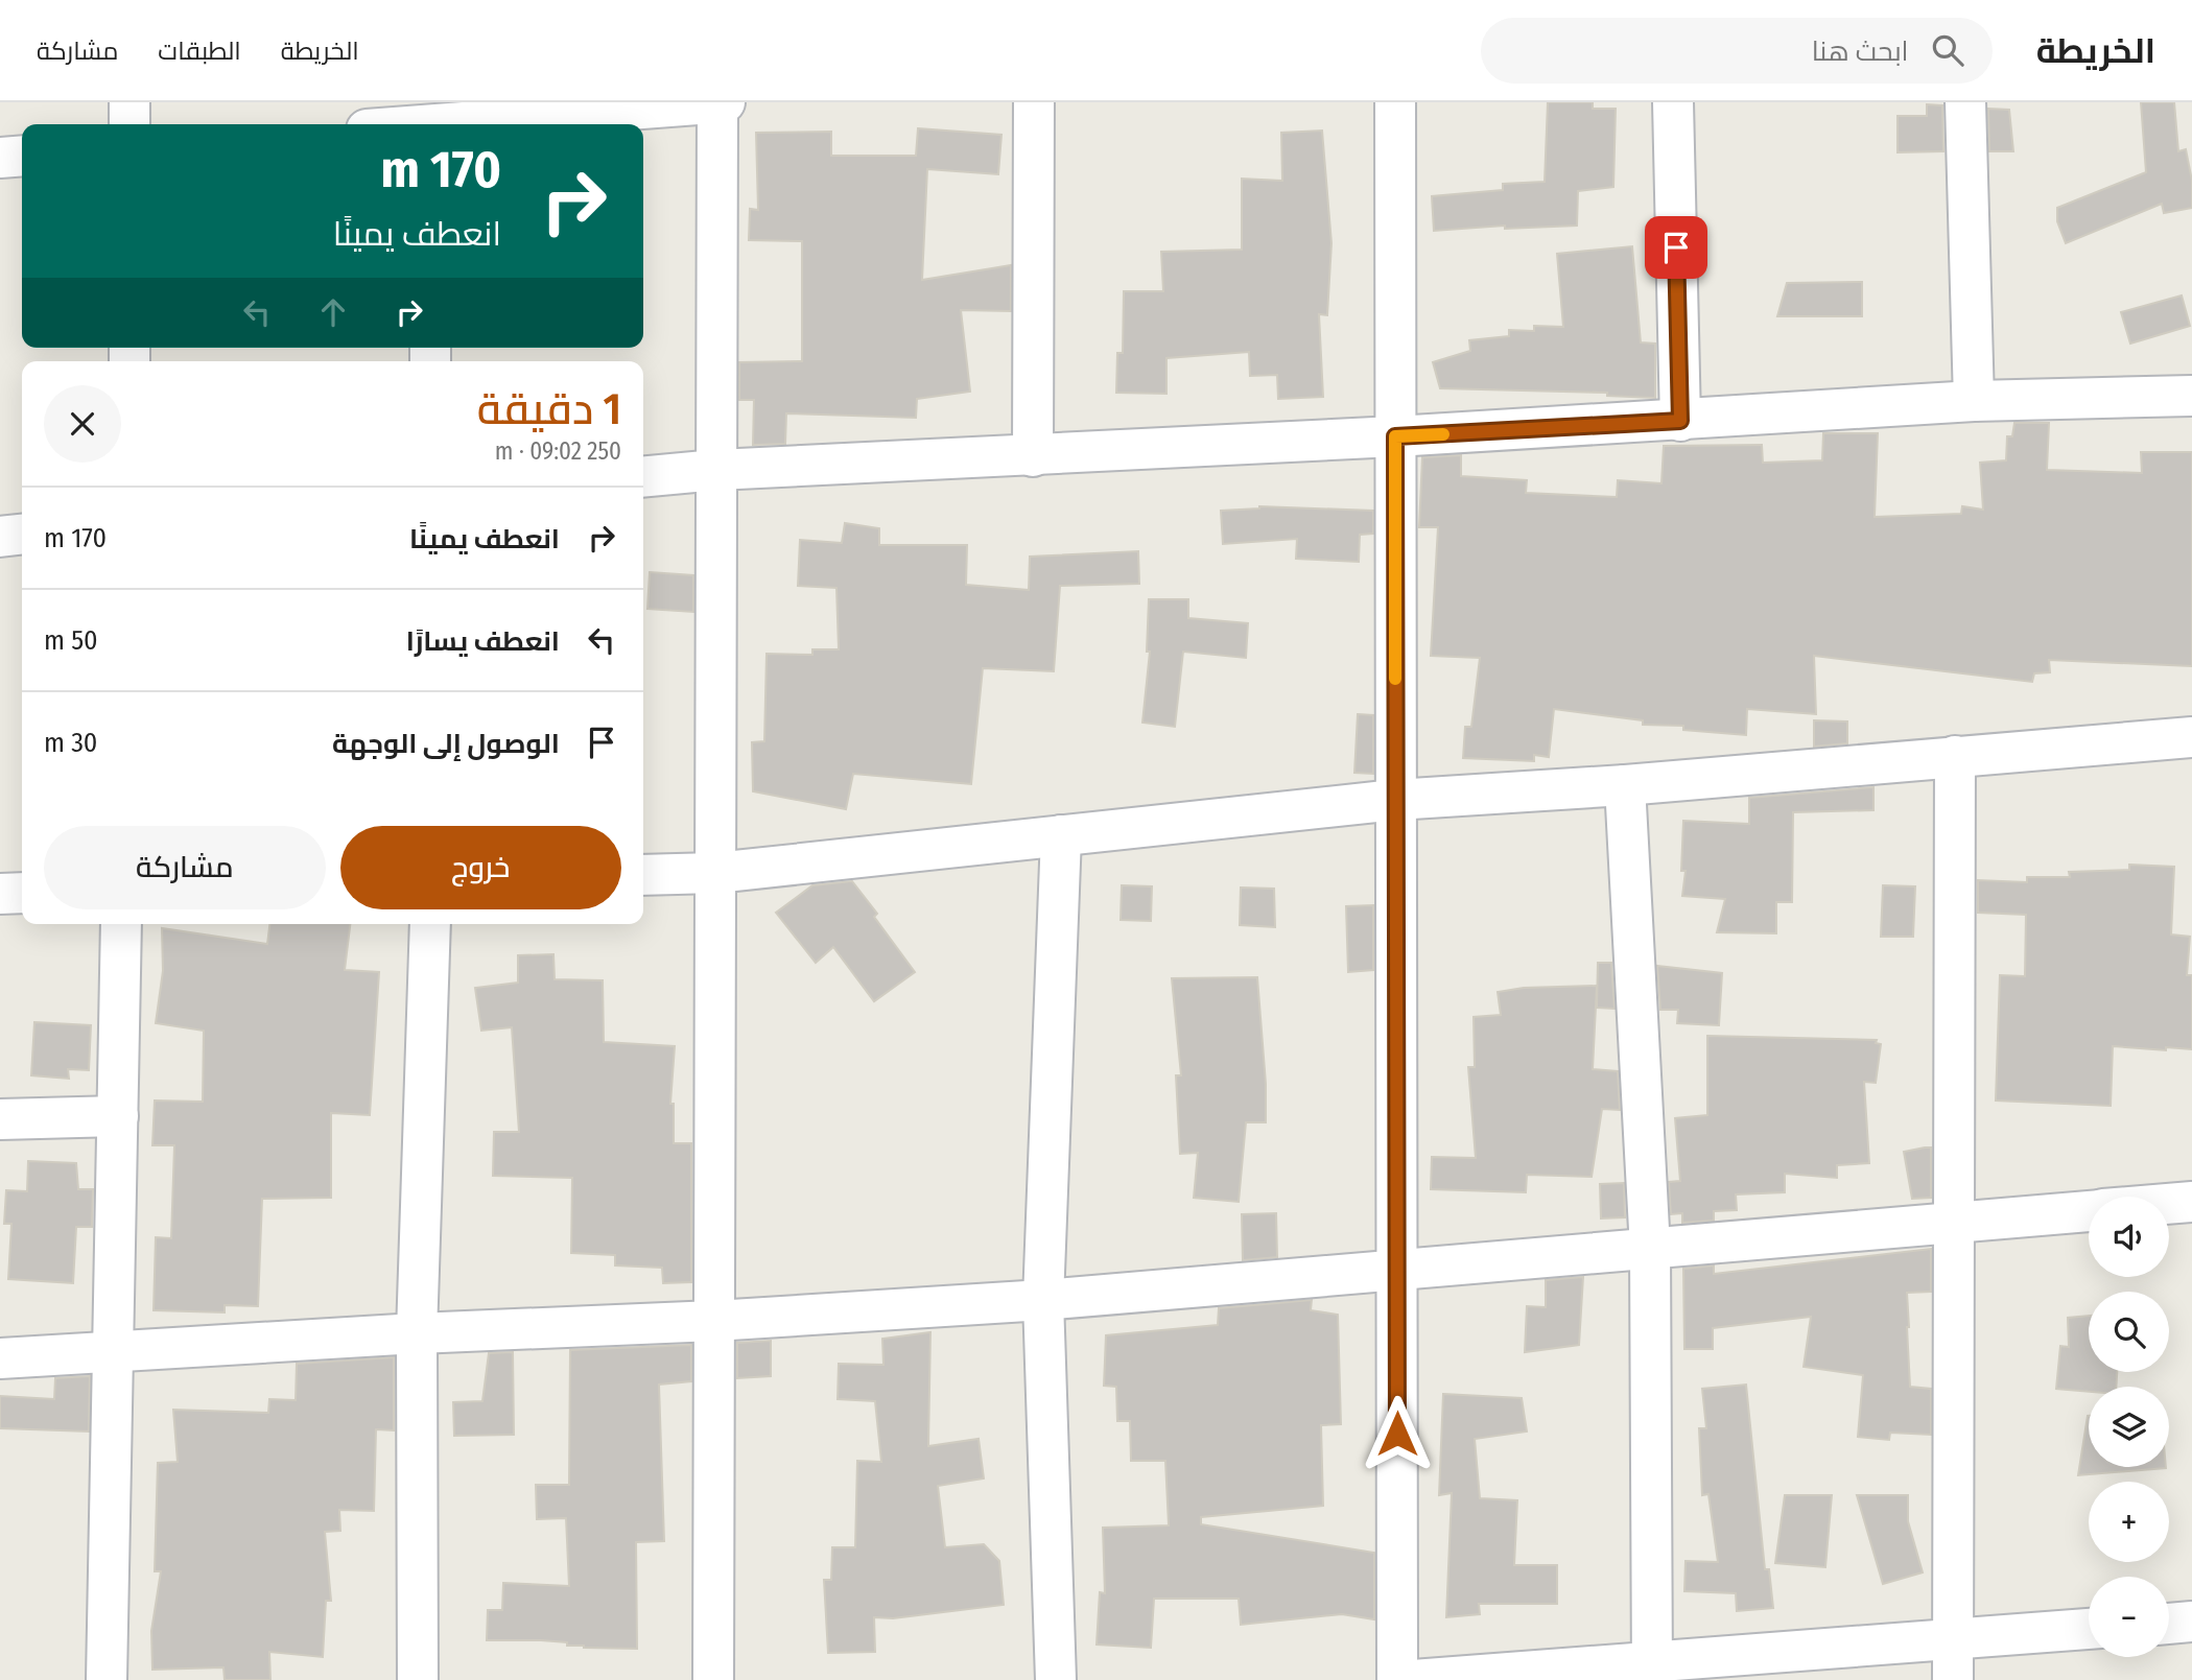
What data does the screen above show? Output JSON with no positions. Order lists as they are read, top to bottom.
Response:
{
  "page": {
    "header": "الخريطة",
    "search": "ابحث هنا",
    "nav": ["الخريطة", "الطبقات", "مشاركة"],
    "turn": ["170 m", "انعطف يمينًا"],
    "heading": ["1 دقيقة", "250 m · 09:02"],
    "list": [
      {
        "name": "انعطف يمينًا",
        "value": "170 m"
      },
      {
        "name": "انعطف يسارًا",
        "value": "50 m"
      },
      {
        "name": "الوصول إلى الوجهة",
        "value": "30 m"
      }
    ],
    "buttons": ["خروج", "مشاركة"],
    "map_buttons": ["+", "−"]
  }
}
